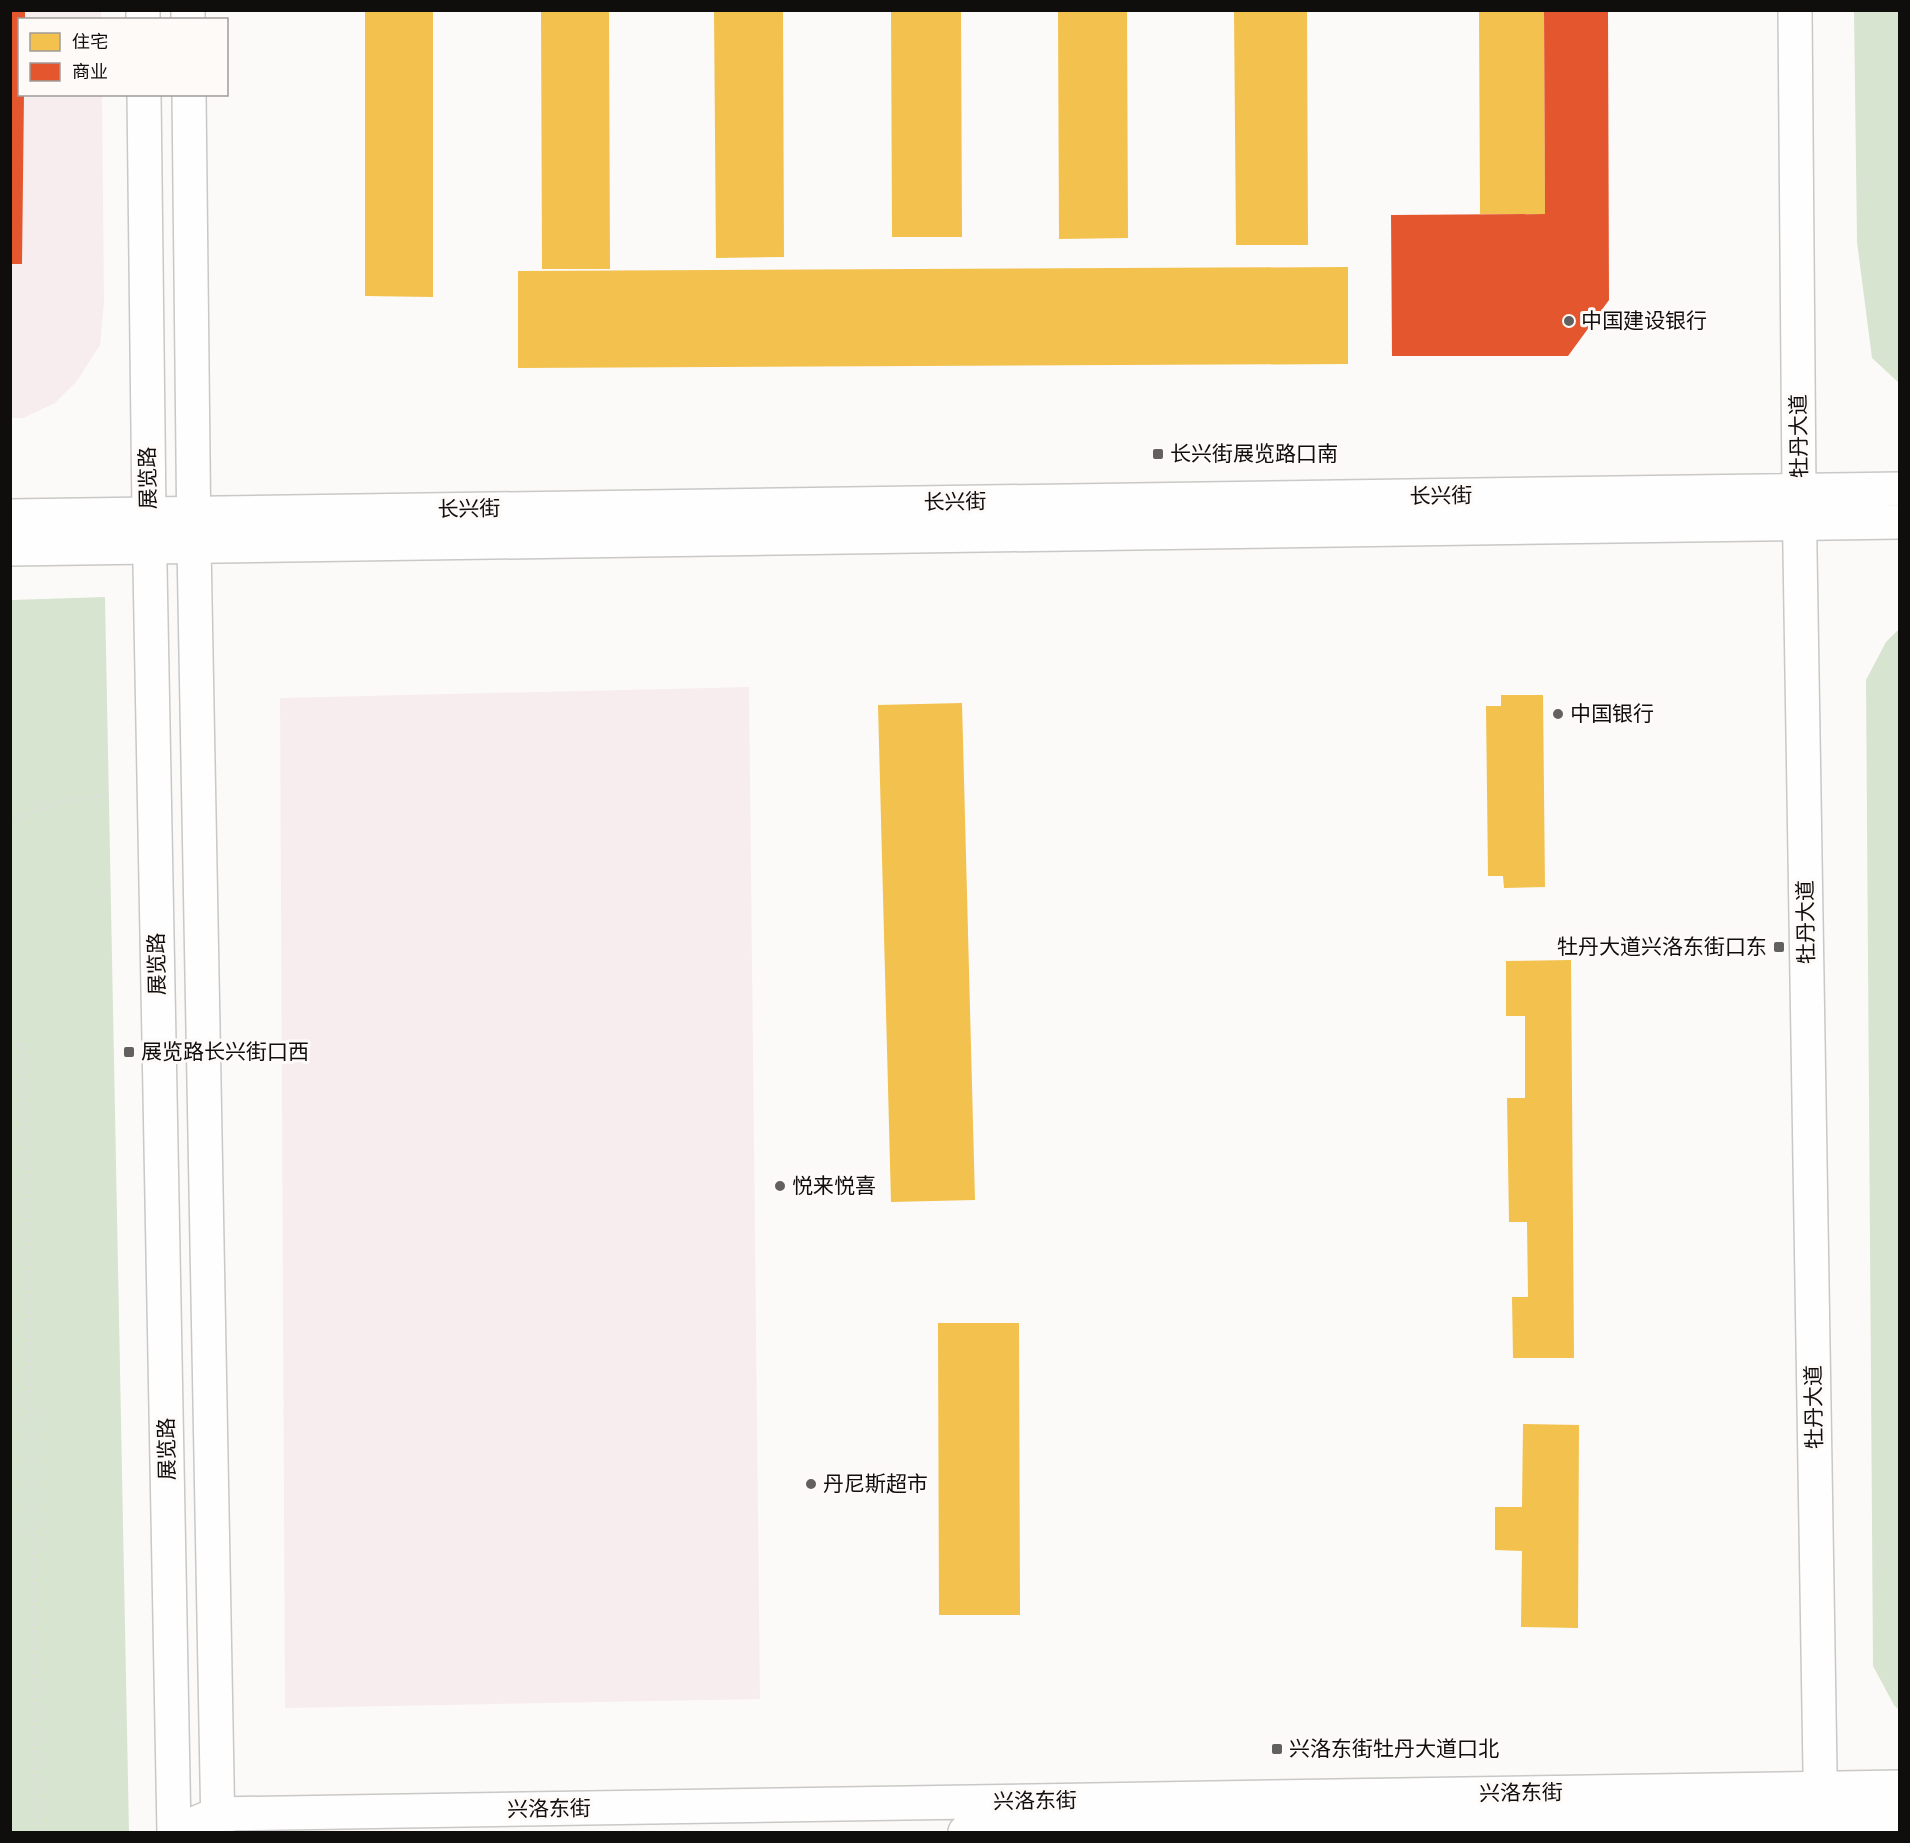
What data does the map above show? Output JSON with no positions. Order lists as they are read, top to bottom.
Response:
{
  "streets": {
    "street": [
      "牡丹大道",
      "展览路",
      "长兴街",
      "兴洛东街"
    ]
  },
  "crossings": [
    ["牡丹大道", "长兴街"],
    ["牡丹大道", "兴洛东街"],
    ["展览路", "长兴街"],
    ["展览路", "兴洛东街"]
  ],
  "places": {
    "other": [
      "中国建设银行",
      "中国银行",
      "悦来悦喜",
      "丹尼斯超市"
    ],
    "transit": [
      "长兴街展览路口南",
      "牡丹大道兴洛东街口东",
      "展览路长兴街口西",
      "兴洛东街牡丹大道口北"
    ]
  },
  "legend": ["住宅", "商业"]
}
